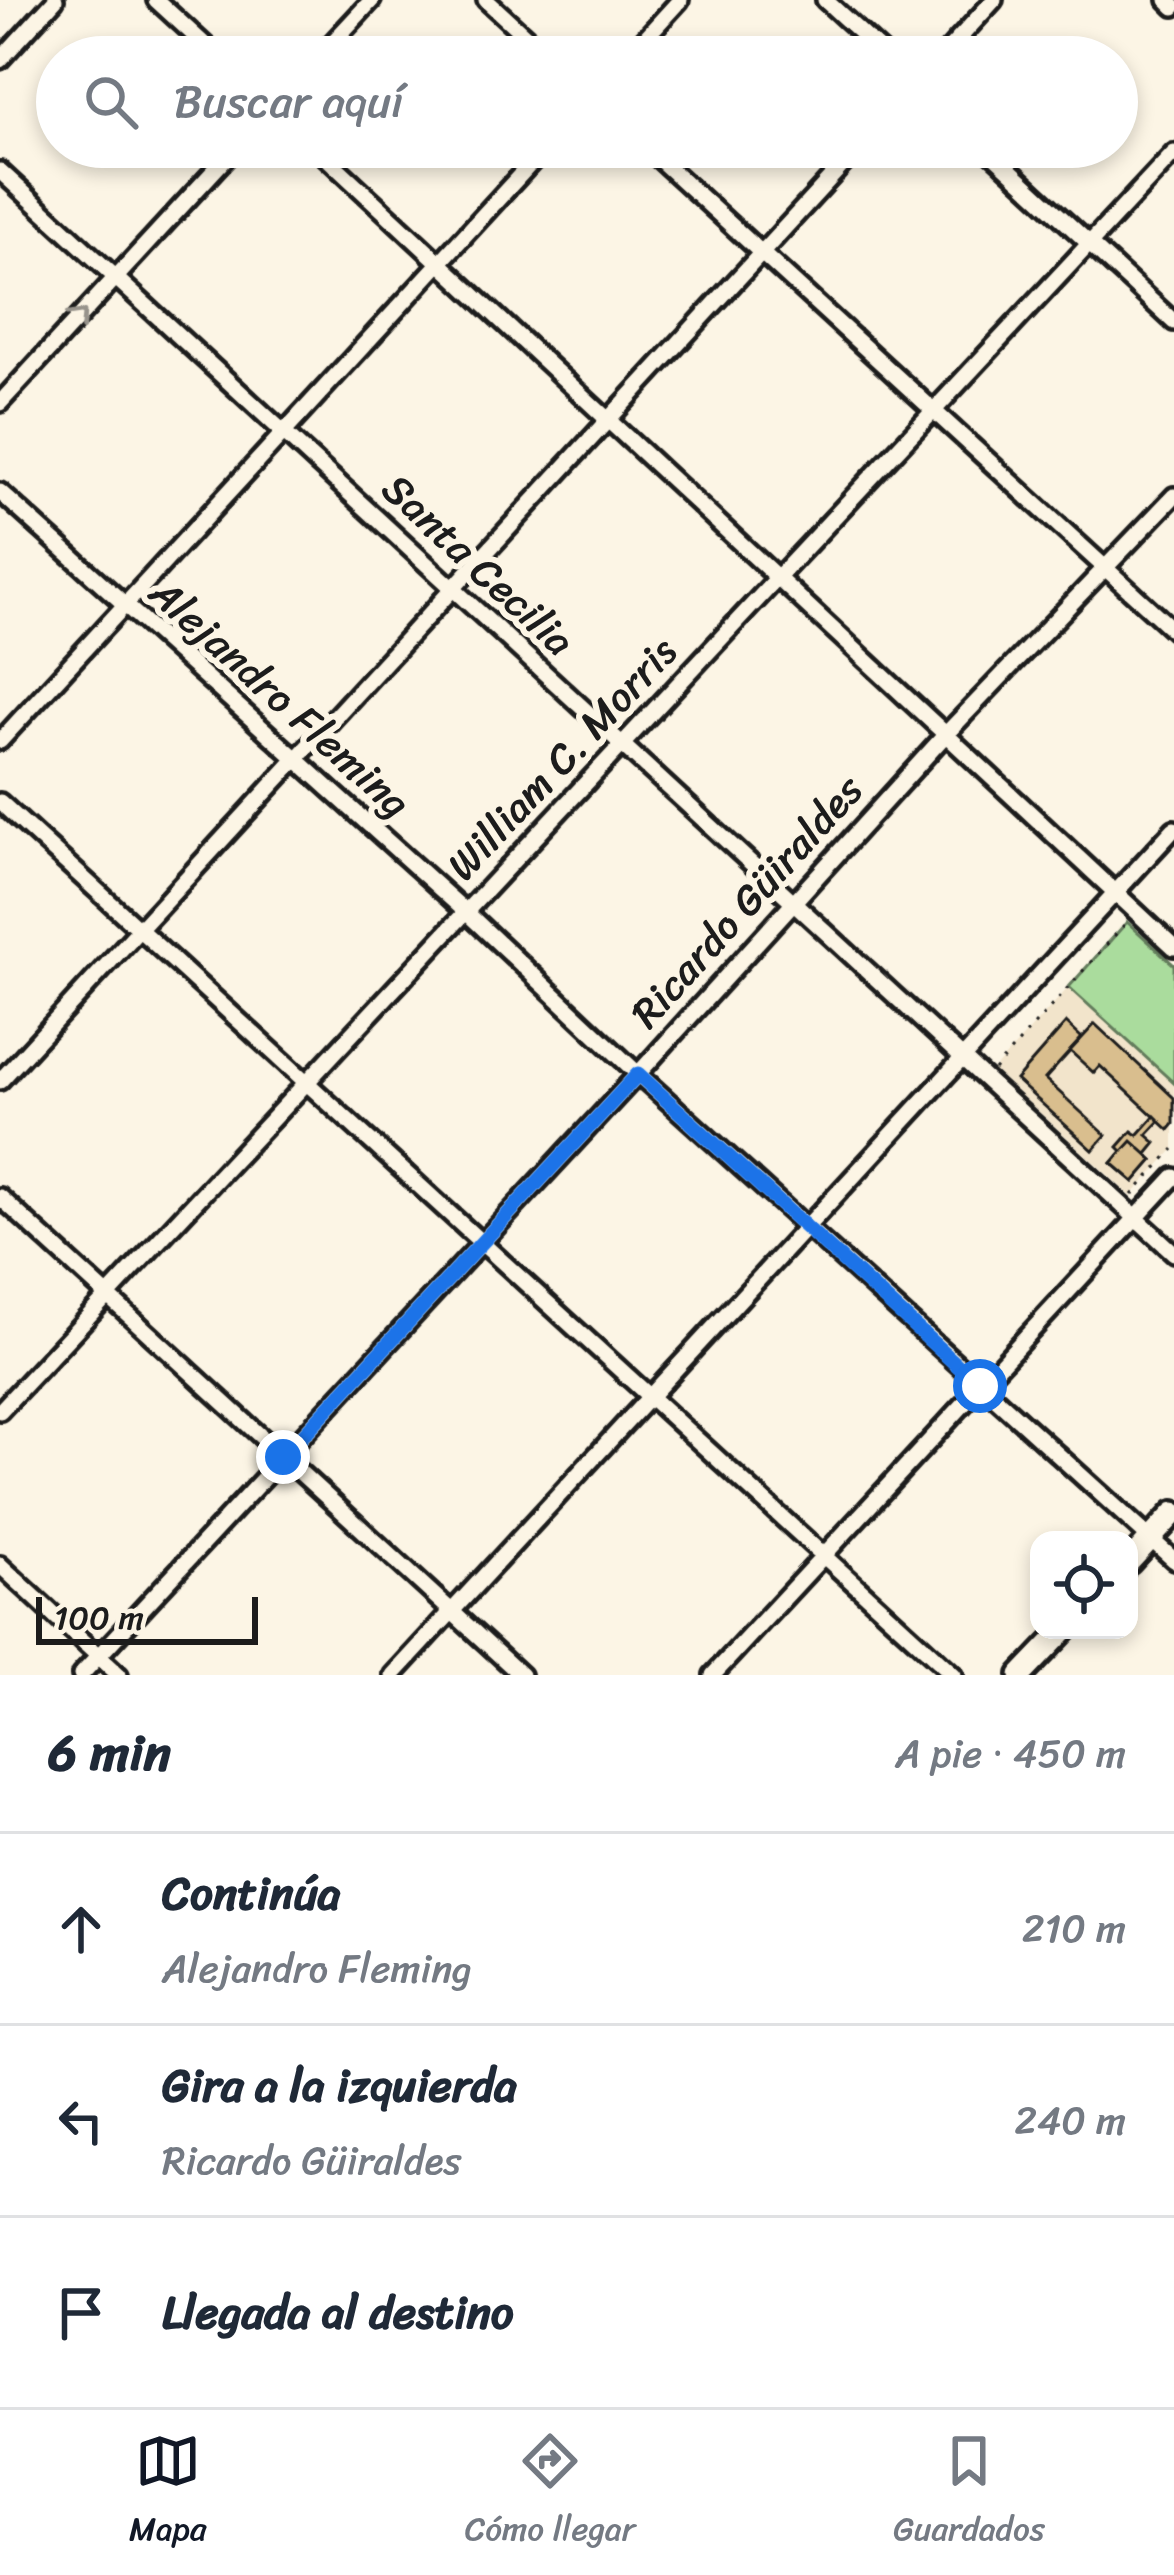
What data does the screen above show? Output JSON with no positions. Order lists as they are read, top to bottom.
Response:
{
  "streets": {
    "street": [
      "Santa Cecilia",
      "Alejandro Fleming",
      "William C. Morris",
      "Ricardo Güiraldes"
    ]
  },
  "crossings": [
    ["Santa Cecilia", "William C. Morris"],
    ["Santa Cecilia", "Ricardo Güiraldes"],
    ["Alejandro Fleming", "William C. Morris"],
    ["Alejandro Fleming", "Ricardo Güiraldes"]
  ],
  "scale_bar": "100 m",
  "page": {
    "search": "Buscar aquí",
    "scale": "100 m",
    "heading": ["6 min", "A pie · 450 m"],
    "list": [
      ["Continúa", "Alejandro Fleming", "210 m"],
      ["Gira a la izquierda", "Ricardo Güiraldes", "240 m"],
      "Llegada al destino"
    ],
    "nav": ["Mapa", "Cómo llegar", "Guardados"]
  }
}
